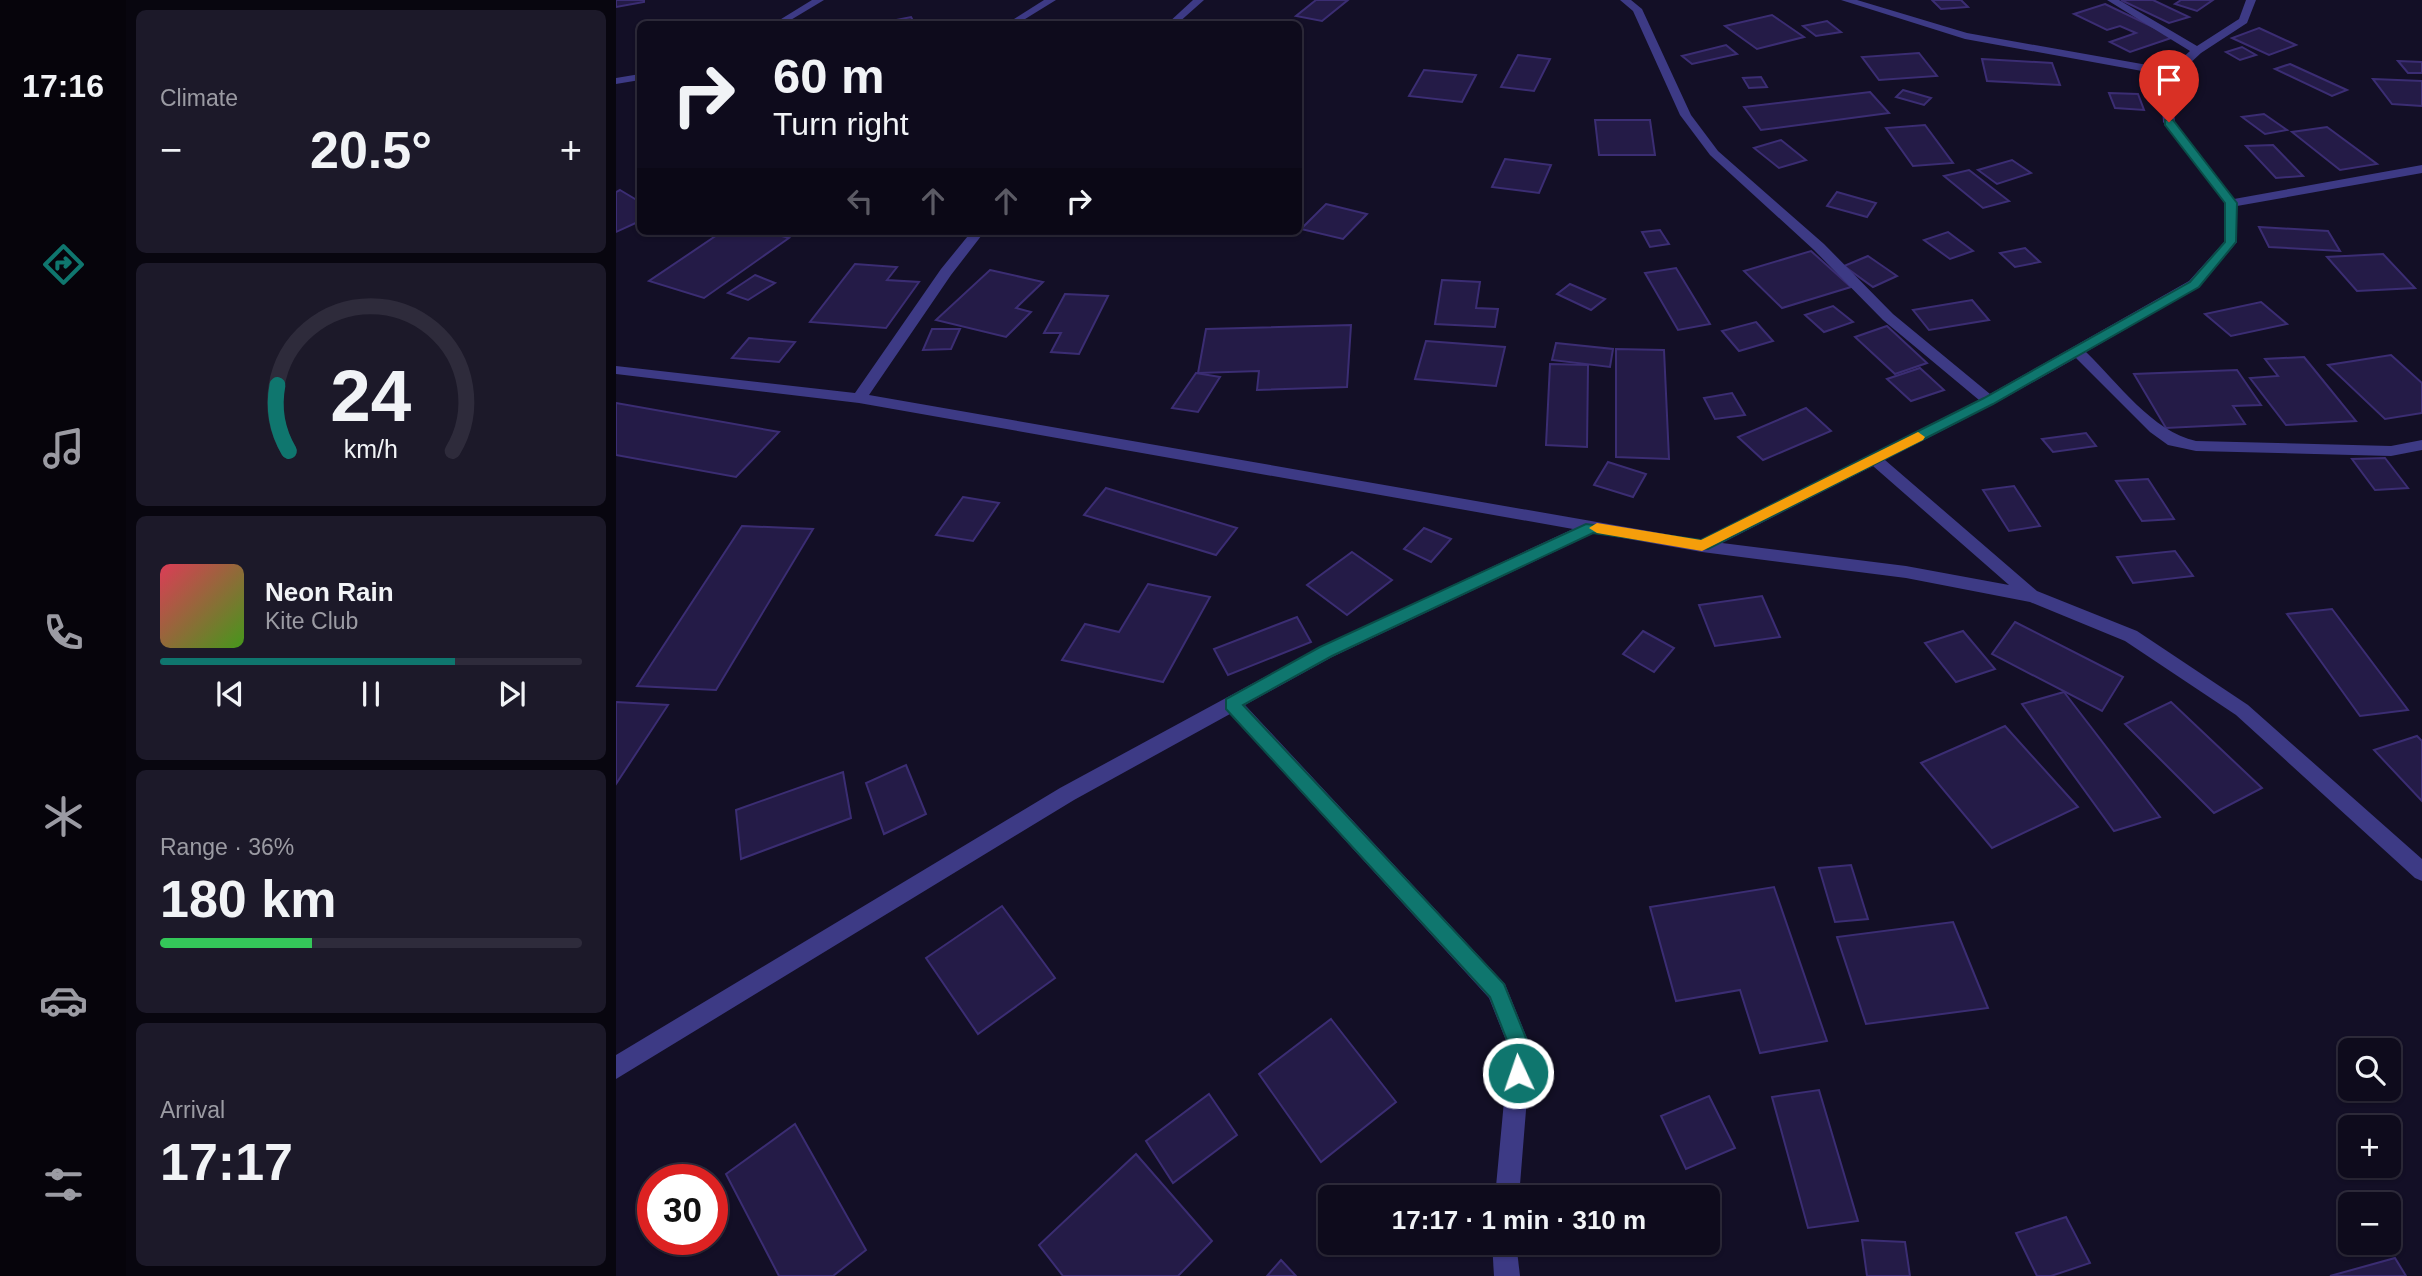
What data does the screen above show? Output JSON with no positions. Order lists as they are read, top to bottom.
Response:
{
  "page": {
    "tabs": "17:16",
    "tile": [
      "Climate",
      ["Range · 36%", "180 km"],
      ["Arrival", "17:17"]
    ],
    "turn": ["60 m", "Turn right"],
    "heat": ["−", "20.5°", "+"],
    "song": ["Neon Rain", "Kite Club"],
    "map_buttons": ["+", "−"],
    "limit": "30",
    "trip": "17:17 · 1 min · 310 m",
    "gauge": ["24", "km/h"]
  }
}
